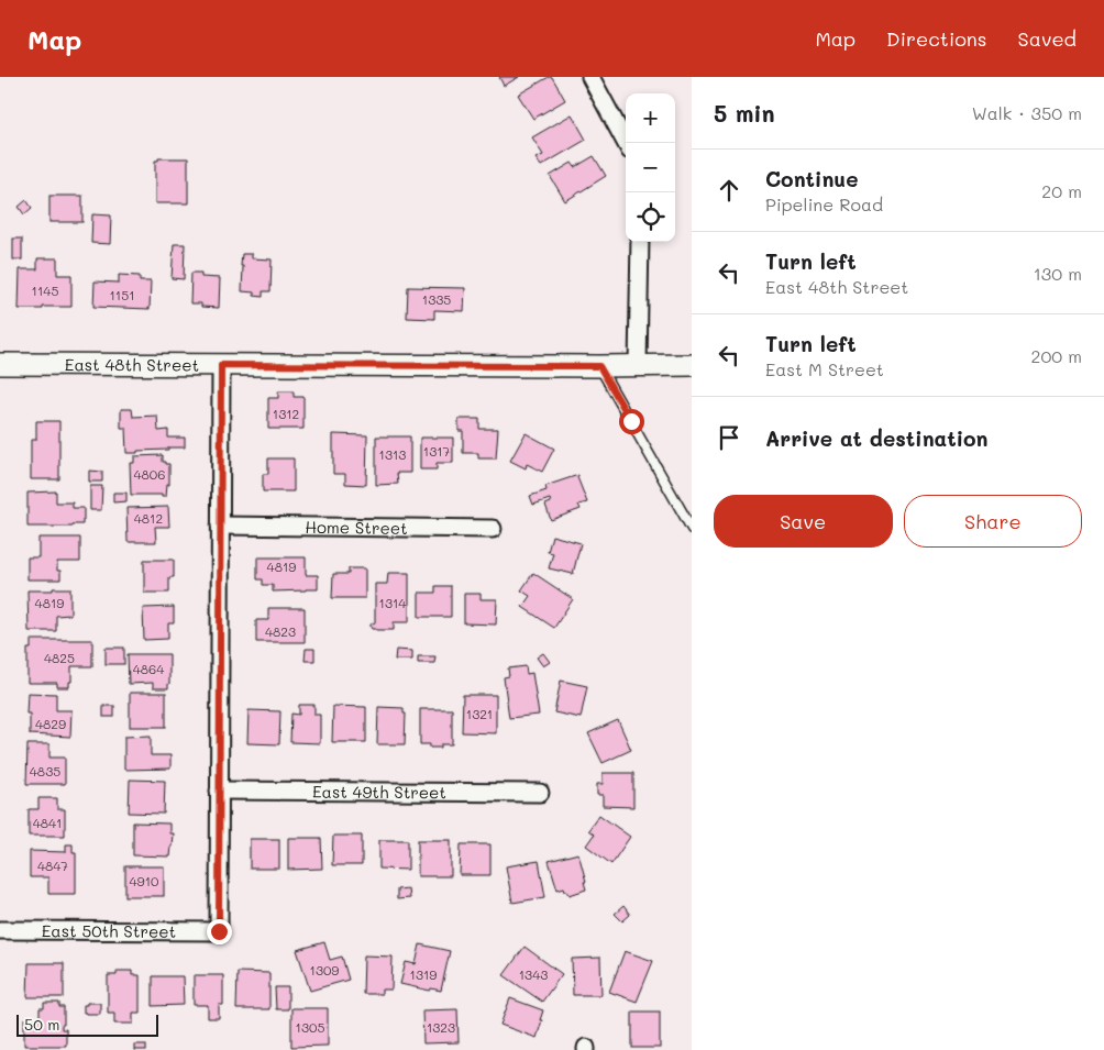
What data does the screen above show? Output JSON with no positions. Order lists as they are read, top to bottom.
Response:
{
  "streets": {
    "street": [
      "East 48th Street",
      "Home Street",
      "East 49th Street",
      "East 50th Street"
    ]
  },
  "crossings": [
    ["East 49th Street", "East 50th Street"]
  ],
  "house_numbers": [
    "1145",
    "1151",
    "1335",
    "1312",
    "1317",
    "1313",
    "4806",
    "4812",
    "4819",
    "4819",
    "1314",
    "4823",
    "4825",
    "4864",
    "1321",
    "4829",
    "4835",
    "4841",
    "4847",
    "4910",
    "1309",
    "1319",
    "1343",
    "1305",
    "1323"
  ],
  "scale_bar": "50 m",
  "page": {
    "header": "Map",
    "nav": ["Map", "Directions", "Saved"],
    "heading": ["5 min", "Walk · 350 m"],
    "map_buttons": ["+", "−"],
    "list": [
      ["Continue", "Pipeline Road", "20 m"],
      ["Turn left", "East 48th Street", "130 m"],
      ["Turn left", "East M Street", "200 m"],
      "Arrive at destination"
    ],
    "buttons": ["Save", "Share"],
    "scale": "50 m"
  }
}
